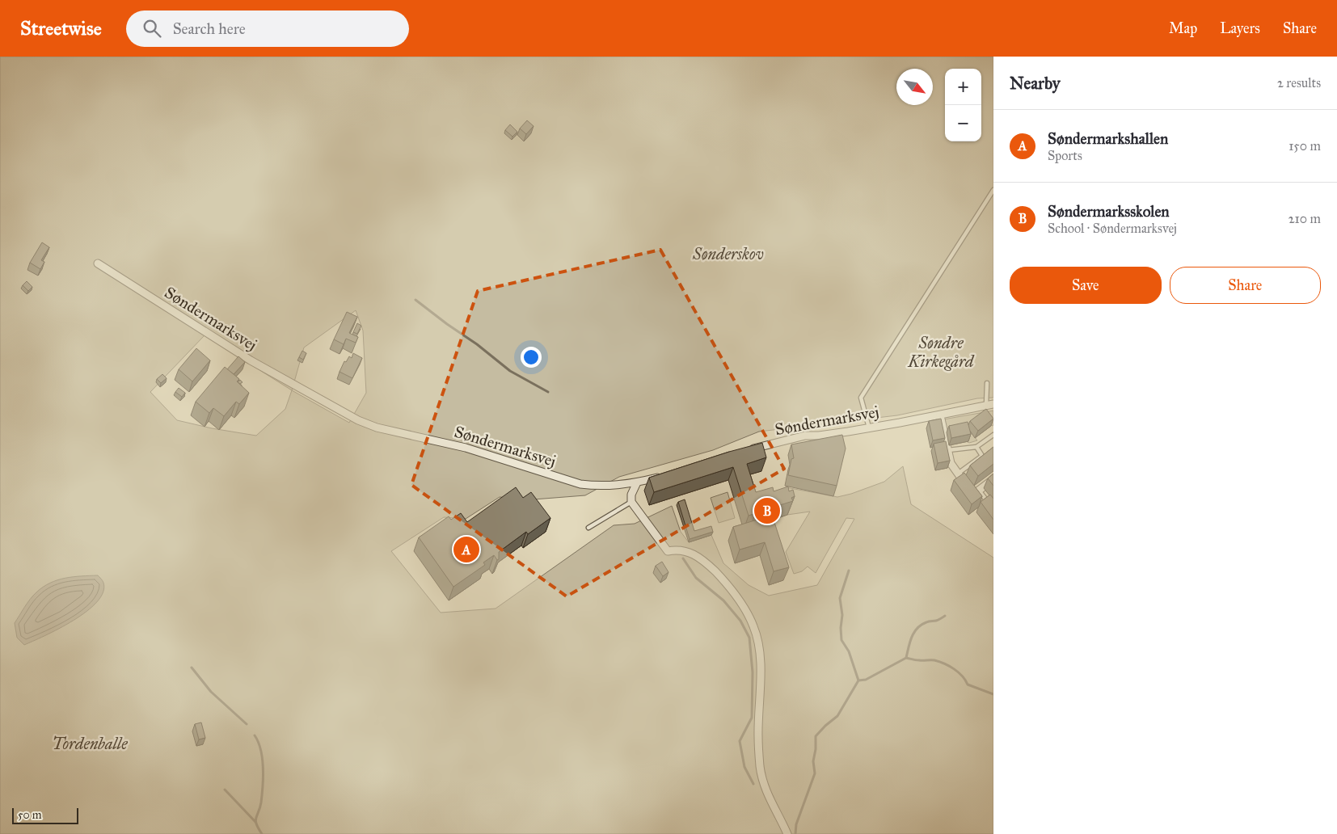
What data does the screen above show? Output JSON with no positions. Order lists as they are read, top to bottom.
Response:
{
  "streets": {
    "street": ["Søndermarksvej"]
  },
  "parks": ["Sønderskov", "Søndre Kirkegård", "Tordenballe"],
  "scale_bar": "50 m",
  "north": "bottom right",
  "page": {
    "header": "Streetwise",
    "search": "Search here",
    "nav": ["Map", "Layers", "Share"],
    "heading": ["Nearby", "2 results"],
    "map_buttons": ["+", "−"],
    "list": [
      {
        "mark": "A",
        "name": "Søndermarkshallen",
        "note": "Sports",
        "value": "150 m"
      },
      {
        "mark": "B",
        "name": "Søndermarksskolen",
        "note": "School · Søndermarksvej",
        "value": "210 m"
      }
    ],
    "buttons": ["Save", "Share"],
    "pins": ["B", "A"],
    "scale": "50 m"
  }
}
